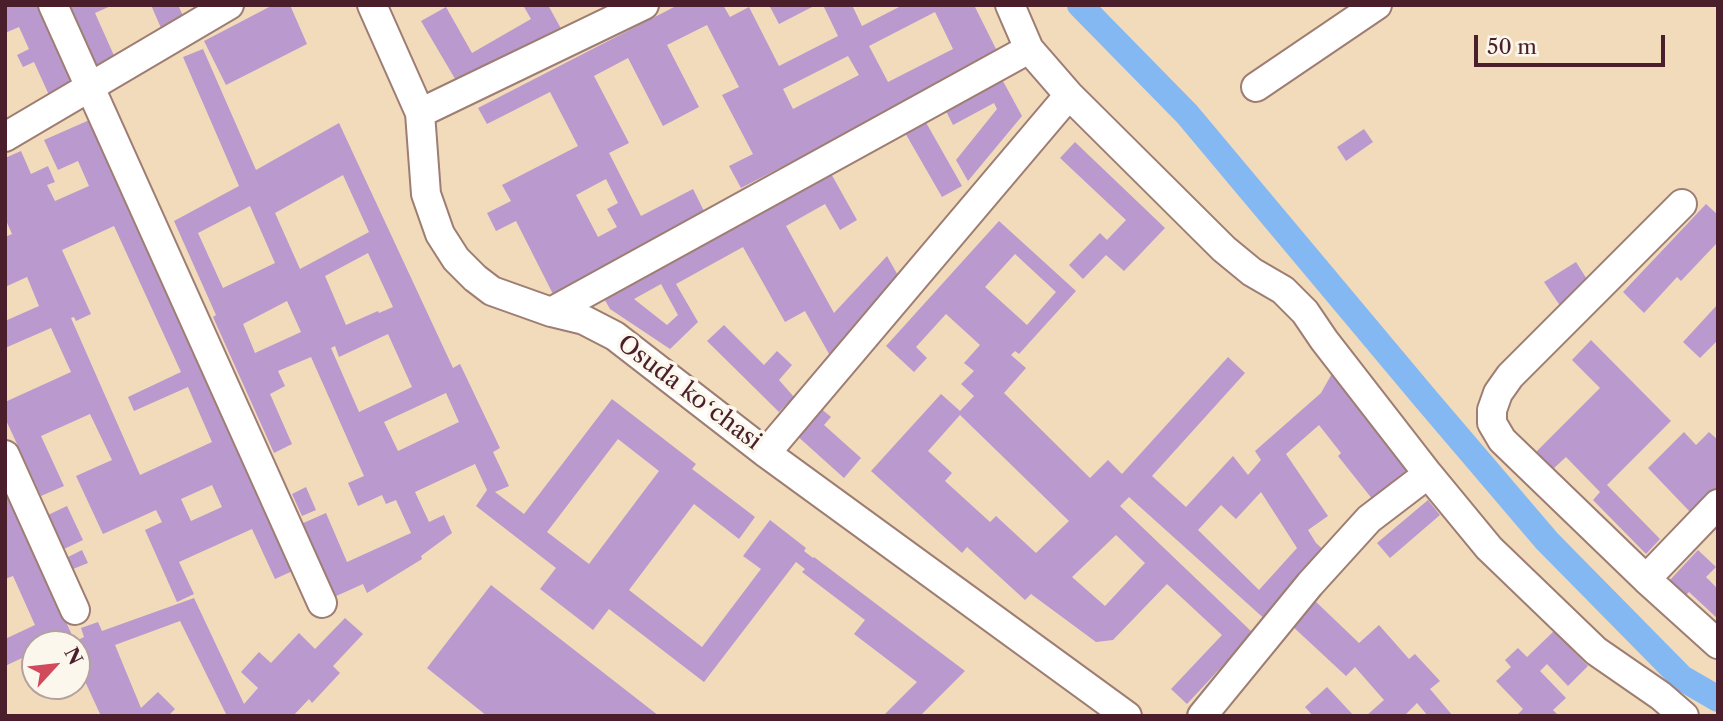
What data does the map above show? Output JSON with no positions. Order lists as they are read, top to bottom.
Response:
{
  "streets": {
    "street": ["Osuda koʻchasi"]
  },
  "scale_bar": "50 m",
  "north": "top right"
}
